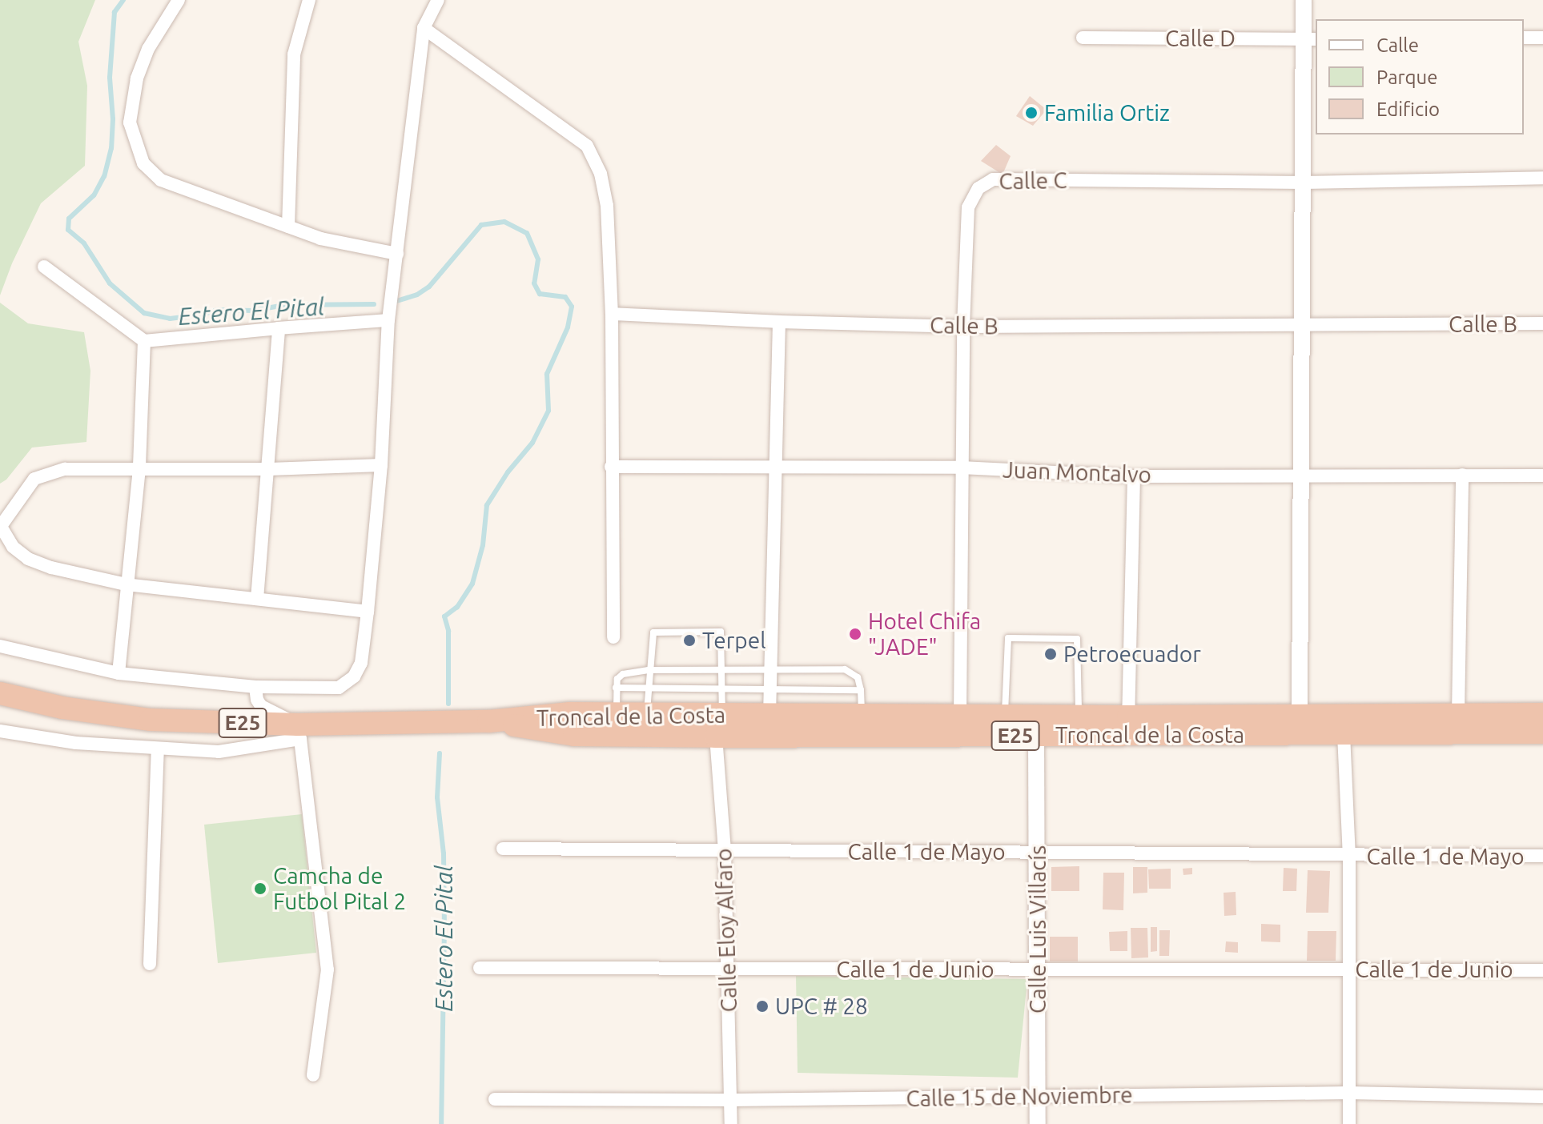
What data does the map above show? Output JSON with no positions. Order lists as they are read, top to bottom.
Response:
{
  "streets": {
    "highway": ["Troncal de la Costa", "E25"],
    "street": [
      "Calle D",
      "Calle C",
      "Calle B",
      "Juan Montalvo",
      "Calle 1 de Mayo",
      "Calle Luis Villacís",
      "Calle Eloy Alfaro",
      "Calle 1 de Junio",
      "Calle 15 de Noviembre"
    ]
  },
  "crossings": [
    ["Calle C", "Calle B"],
    ["Calle C", "Juan Montalvo"],
    ["Calle C", "Troncal de la Costa"],
    ["Troncal de la Costa", "Calle Luis Villacís"],
    ["Troncal de la Costa", "Calle Eloy Alfaro"],
    ["Calle 1 de Mayo", "Calle Luis Villacís"],
    ["Calle 1 de Mayo", "Calle Eloy Alfaro"],
    ["Calle Luis Villacís", "Calle 1 de Junio"],
    ["Calle Luis Villacís", "Calle 15 de Noviembre"],
    ["Calle Eloy Alfaro", "Calle 1 de Junio"],
    ["Calle Eloy Alfaro", "Calle 15 de Noviembre"]
  ],
  "water": ["Estero El Pital"],
  "places": [
    "Familia Ortiz",
    "Hotel Chifa \"JADE\"",
    "Terpel",
    "Petroecuador",
    "Camcha de Futbol Pital 2",
    "UPC # 28"
  ],
  "legend": ["Calle", "Parque", "Edificio"]
}
